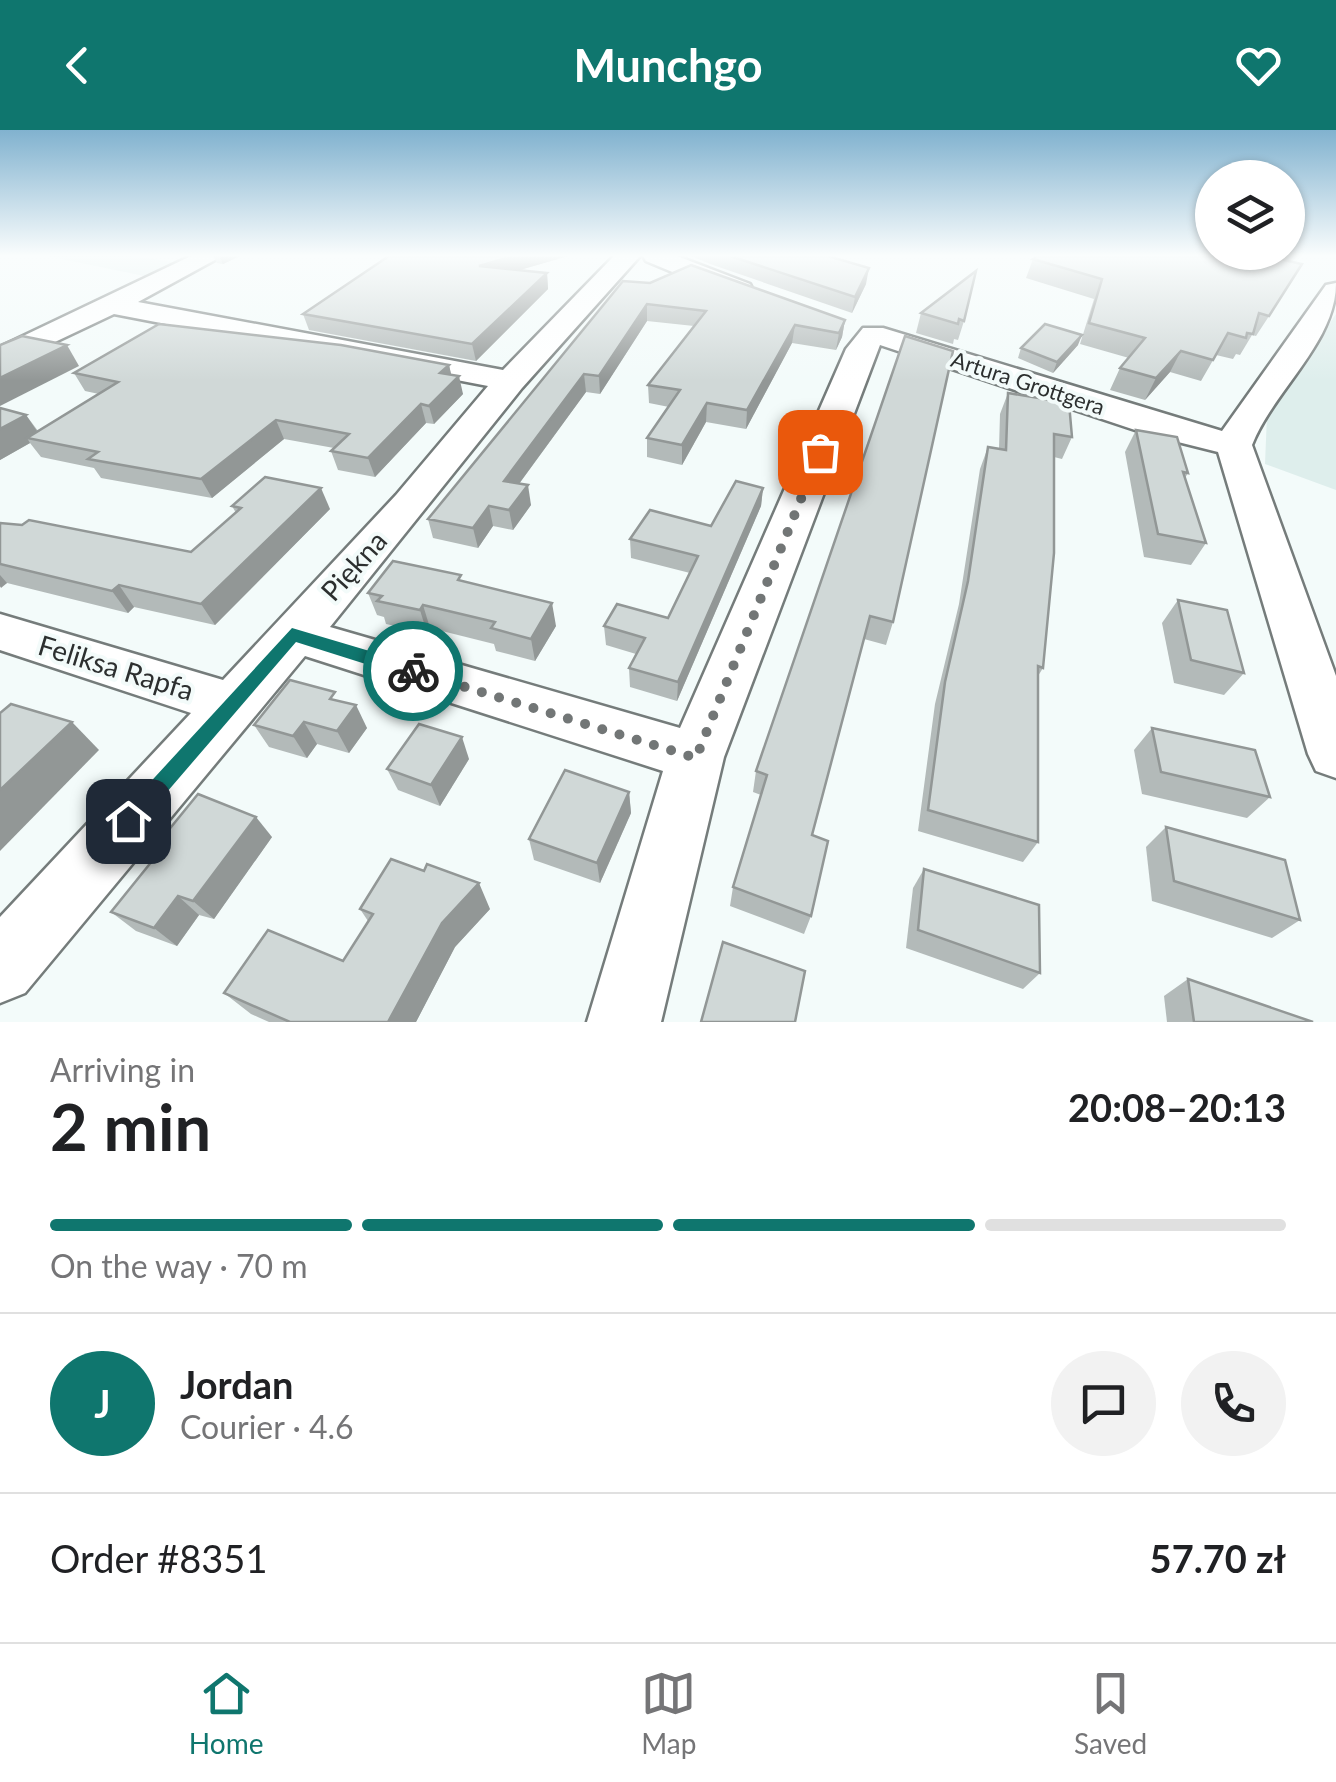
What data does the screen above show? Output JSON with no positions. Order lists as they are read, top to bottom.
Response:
{
  "streets": {
    "street": ["Artura Grottgera", "Piękna", "Feliksa Rapfa"]
  },
  "crossings": [
    ["Piękna", "Feliksa Rapfa"]
  ],
  "page": {
    "header": "Munchgo",
    "heading": ["2 min", "Arriving in", "20:08–20:13"],
    "panel": [
      "Jordan",
      "Courier · 4.6",
      "Order #8351",
      "57.70 zł"
    ],
    "bar": "On the way · 70 m",
    "round": "J",
    "tabs": ["Home", "Map", "Saved"]
  }
}
